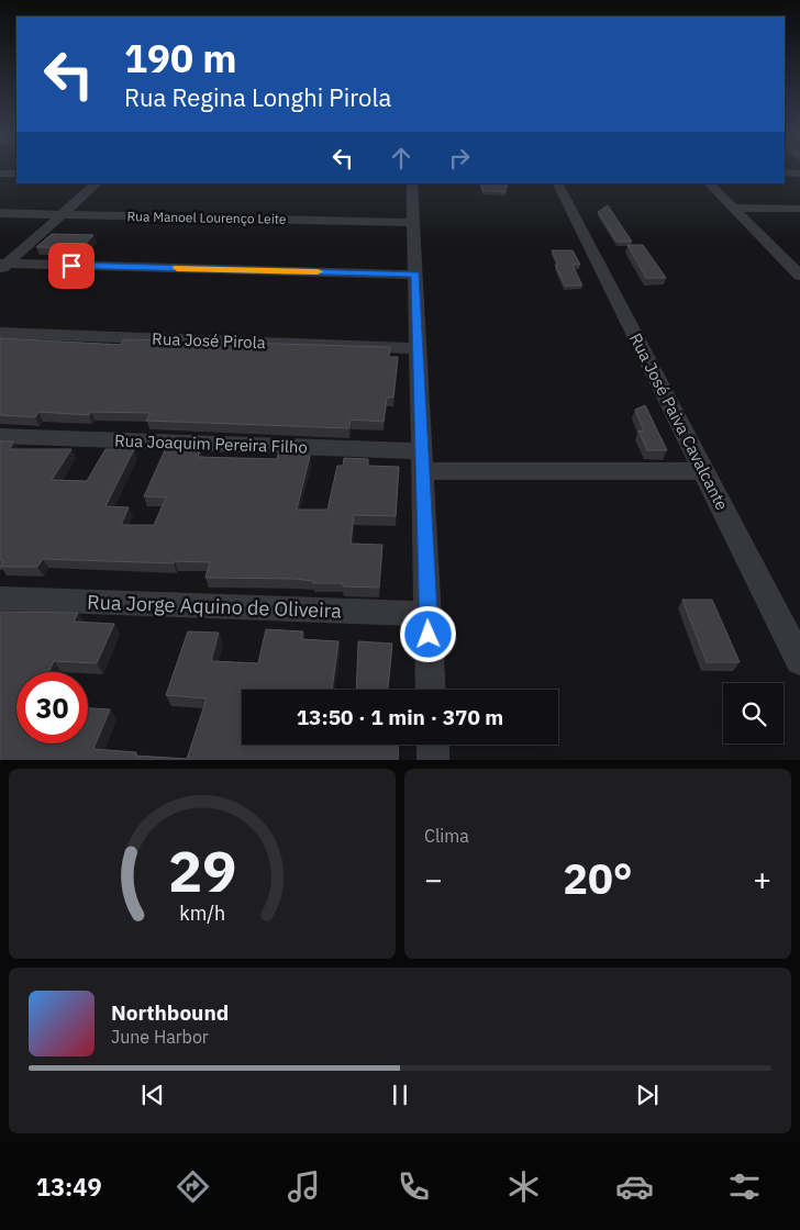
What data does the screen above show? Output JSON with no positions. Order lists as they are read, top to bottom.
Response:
{
  "streets": {
    "street": [
      "Rua Manoel Lourenço Leite",
      "Rua José Pirola",
      "Rua José Paiva Cavalcante",
      "Rua Joaquim Pereira Filho",
      "Rua Jorge Aquino de Oliveira"
    ]
  },
  "crossings": [
    ["Rua José Paiva Cavalcante", "Rua Joaquim Pereira Filho"]
  ],
  "page": {
    "turn": ["190 m", "Rua Regina Longhi Pirola"],
    "limit": "30",
    "trip": "13:50 · 1 min · 370 m",
    "tile": "Clima",
    "heat": ["−", "20°", "+"],
    "song": ["Northbound", "June Harbor"],
    "tabs": "13:49",
    "gauge": ["29", "km/h"]
  }
}
